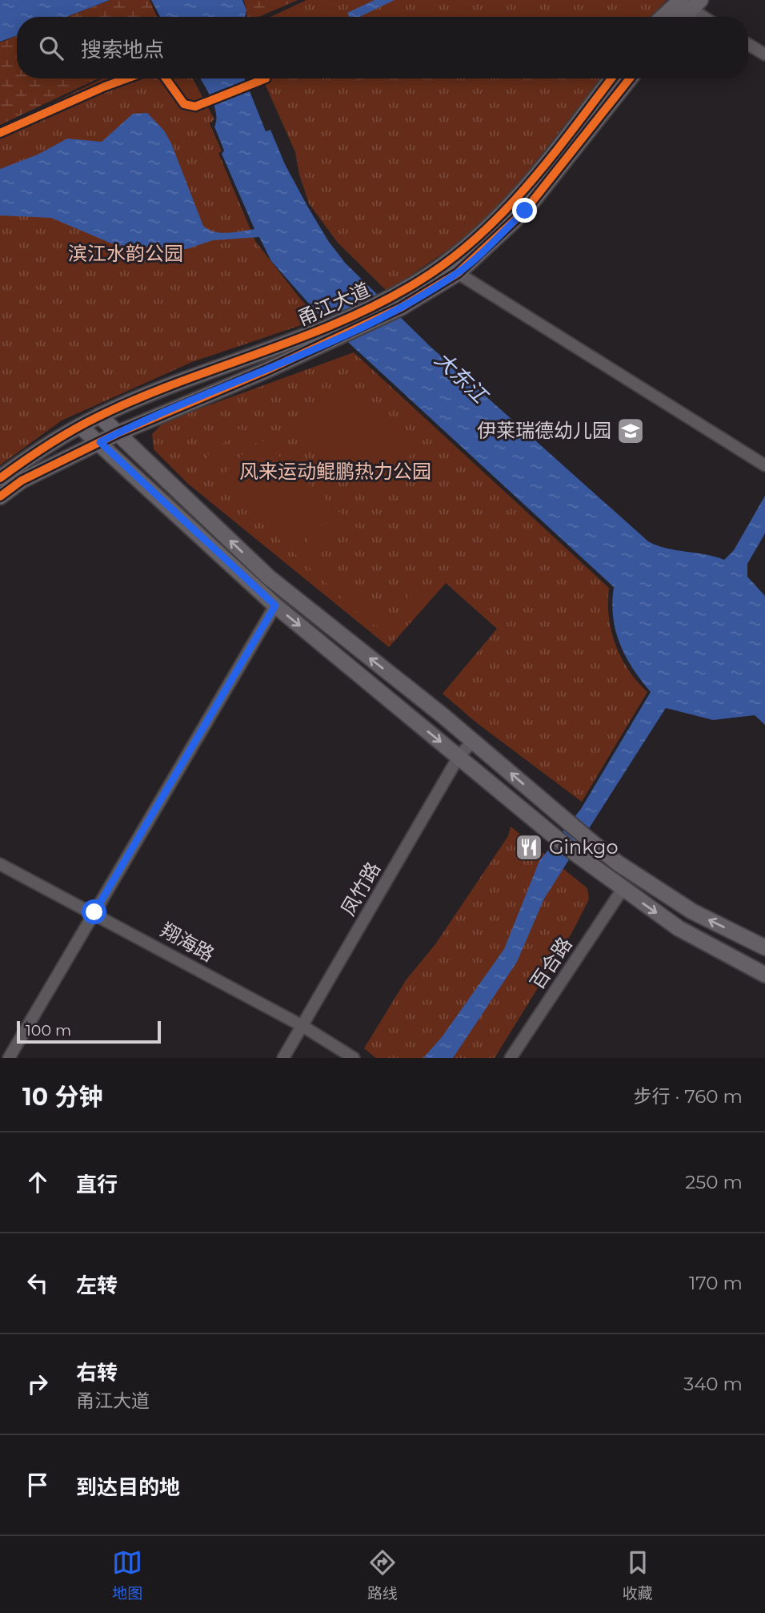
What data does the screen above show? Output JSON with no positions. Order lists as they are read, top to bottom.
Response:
{
  "streets": {
    "street": [
      "甬江大道",
      "凤竹路",
      "翔海路",
      "百合路"
    ]
  },
  "crossings": [
    ["凤竹路", "翔海路"]
  ],
  "water": ["大东江"],
  "parks": ["滨江水韵公园", "风来运动鲲鹏热力公园"],
  "places": {
    "school or university": ["伊莱瑞德幼儿园"],
    "restaurant": ["Ginkgo"]
  },
  "scale_bar": "100 m",
  "page": {
    "search": "搜索地点",
    "scale": "100 m",
    "heading": ["10 分钟", "步行 · 760 m"],
    "list": [
      ["直行", "250 m"],
      ["左转", "170 m"],
      ["右转", "甬江大道", "340 m"],
      "到达目的地"
    ],
    "nav": ["地图", "路线", "收藏"]
  }
}
